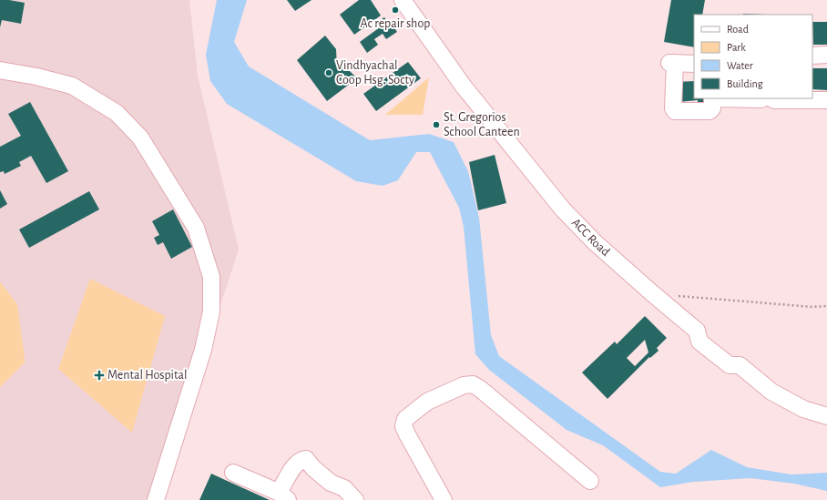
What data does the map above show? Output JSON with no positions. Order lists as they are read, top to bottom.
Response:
{
  "streets": {
    "street": ["ACC Road"]
  },
  "places": {
    "other": ["Ac repair shop", "Vindhyachal Coop Hsg. Socty", "St. Gregorios School Canteen"],
    "health": ["Mental Hospital"]
  },
  "legend": [
    "Road",
    "Park",
    "Water",
    "Building"
  ]
}
